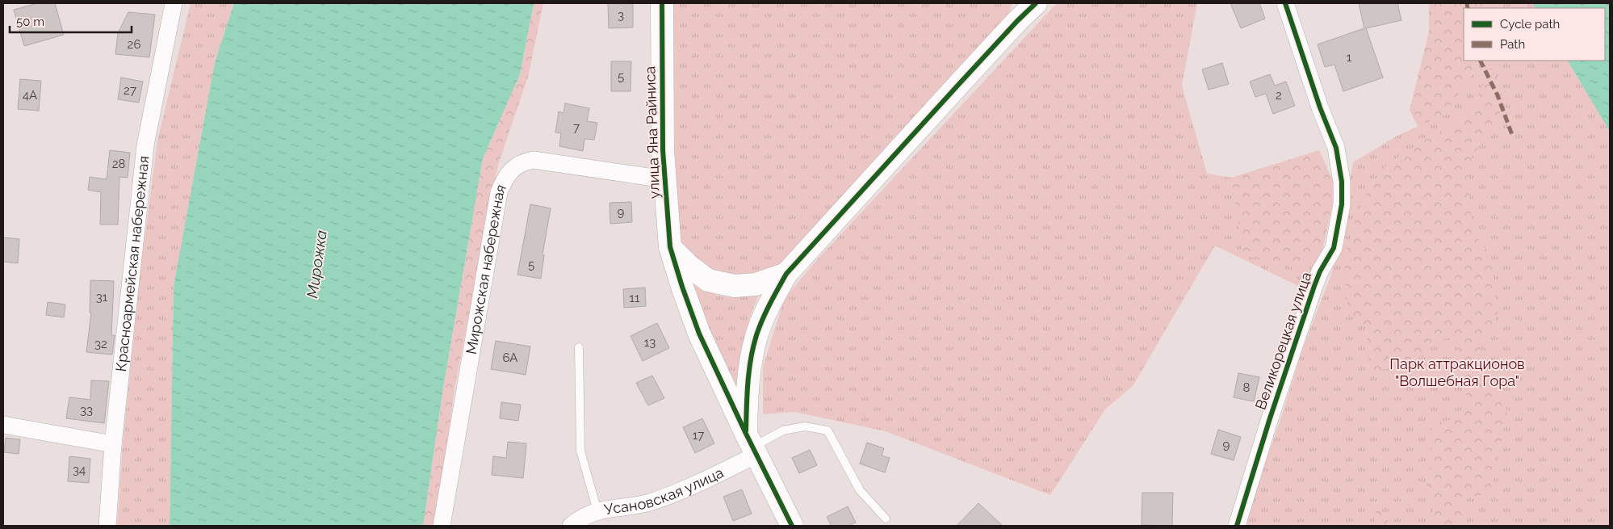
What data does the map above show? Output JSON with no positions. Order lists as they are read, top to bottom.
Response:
{
  "streets": {
    "street": [
      "улица Яна Райниса",
      "Красноармейская набережная",
      "Мирожская набережная",
      "Великорецкая улица",
      "Усановская улица"
    ]
  },
  "crossings": [
    ["улица Яна Райниса", "Мирожская набережная"],
    ["улица Яна Райниса", "Усановская улица"]
  ],
  "water": ["Мирожка"],
  "parks": ["Парк аттракционов \"Волшебная Гора\""],
  "house_numbers": [
    "3",
    "26",
    "1",
    "5",
    "27",
    "4А",
    "2",
    "7",
    "28",
    "9",
    "5",
    "31",
    "11",
    "13",
    "32",
    "6А",
    "8",
    "33",
    "17",
    "9",
    "34"
  ],
  "legend": ["Cycle path", "Path"],
  "scale_bar": "50 m"
}
